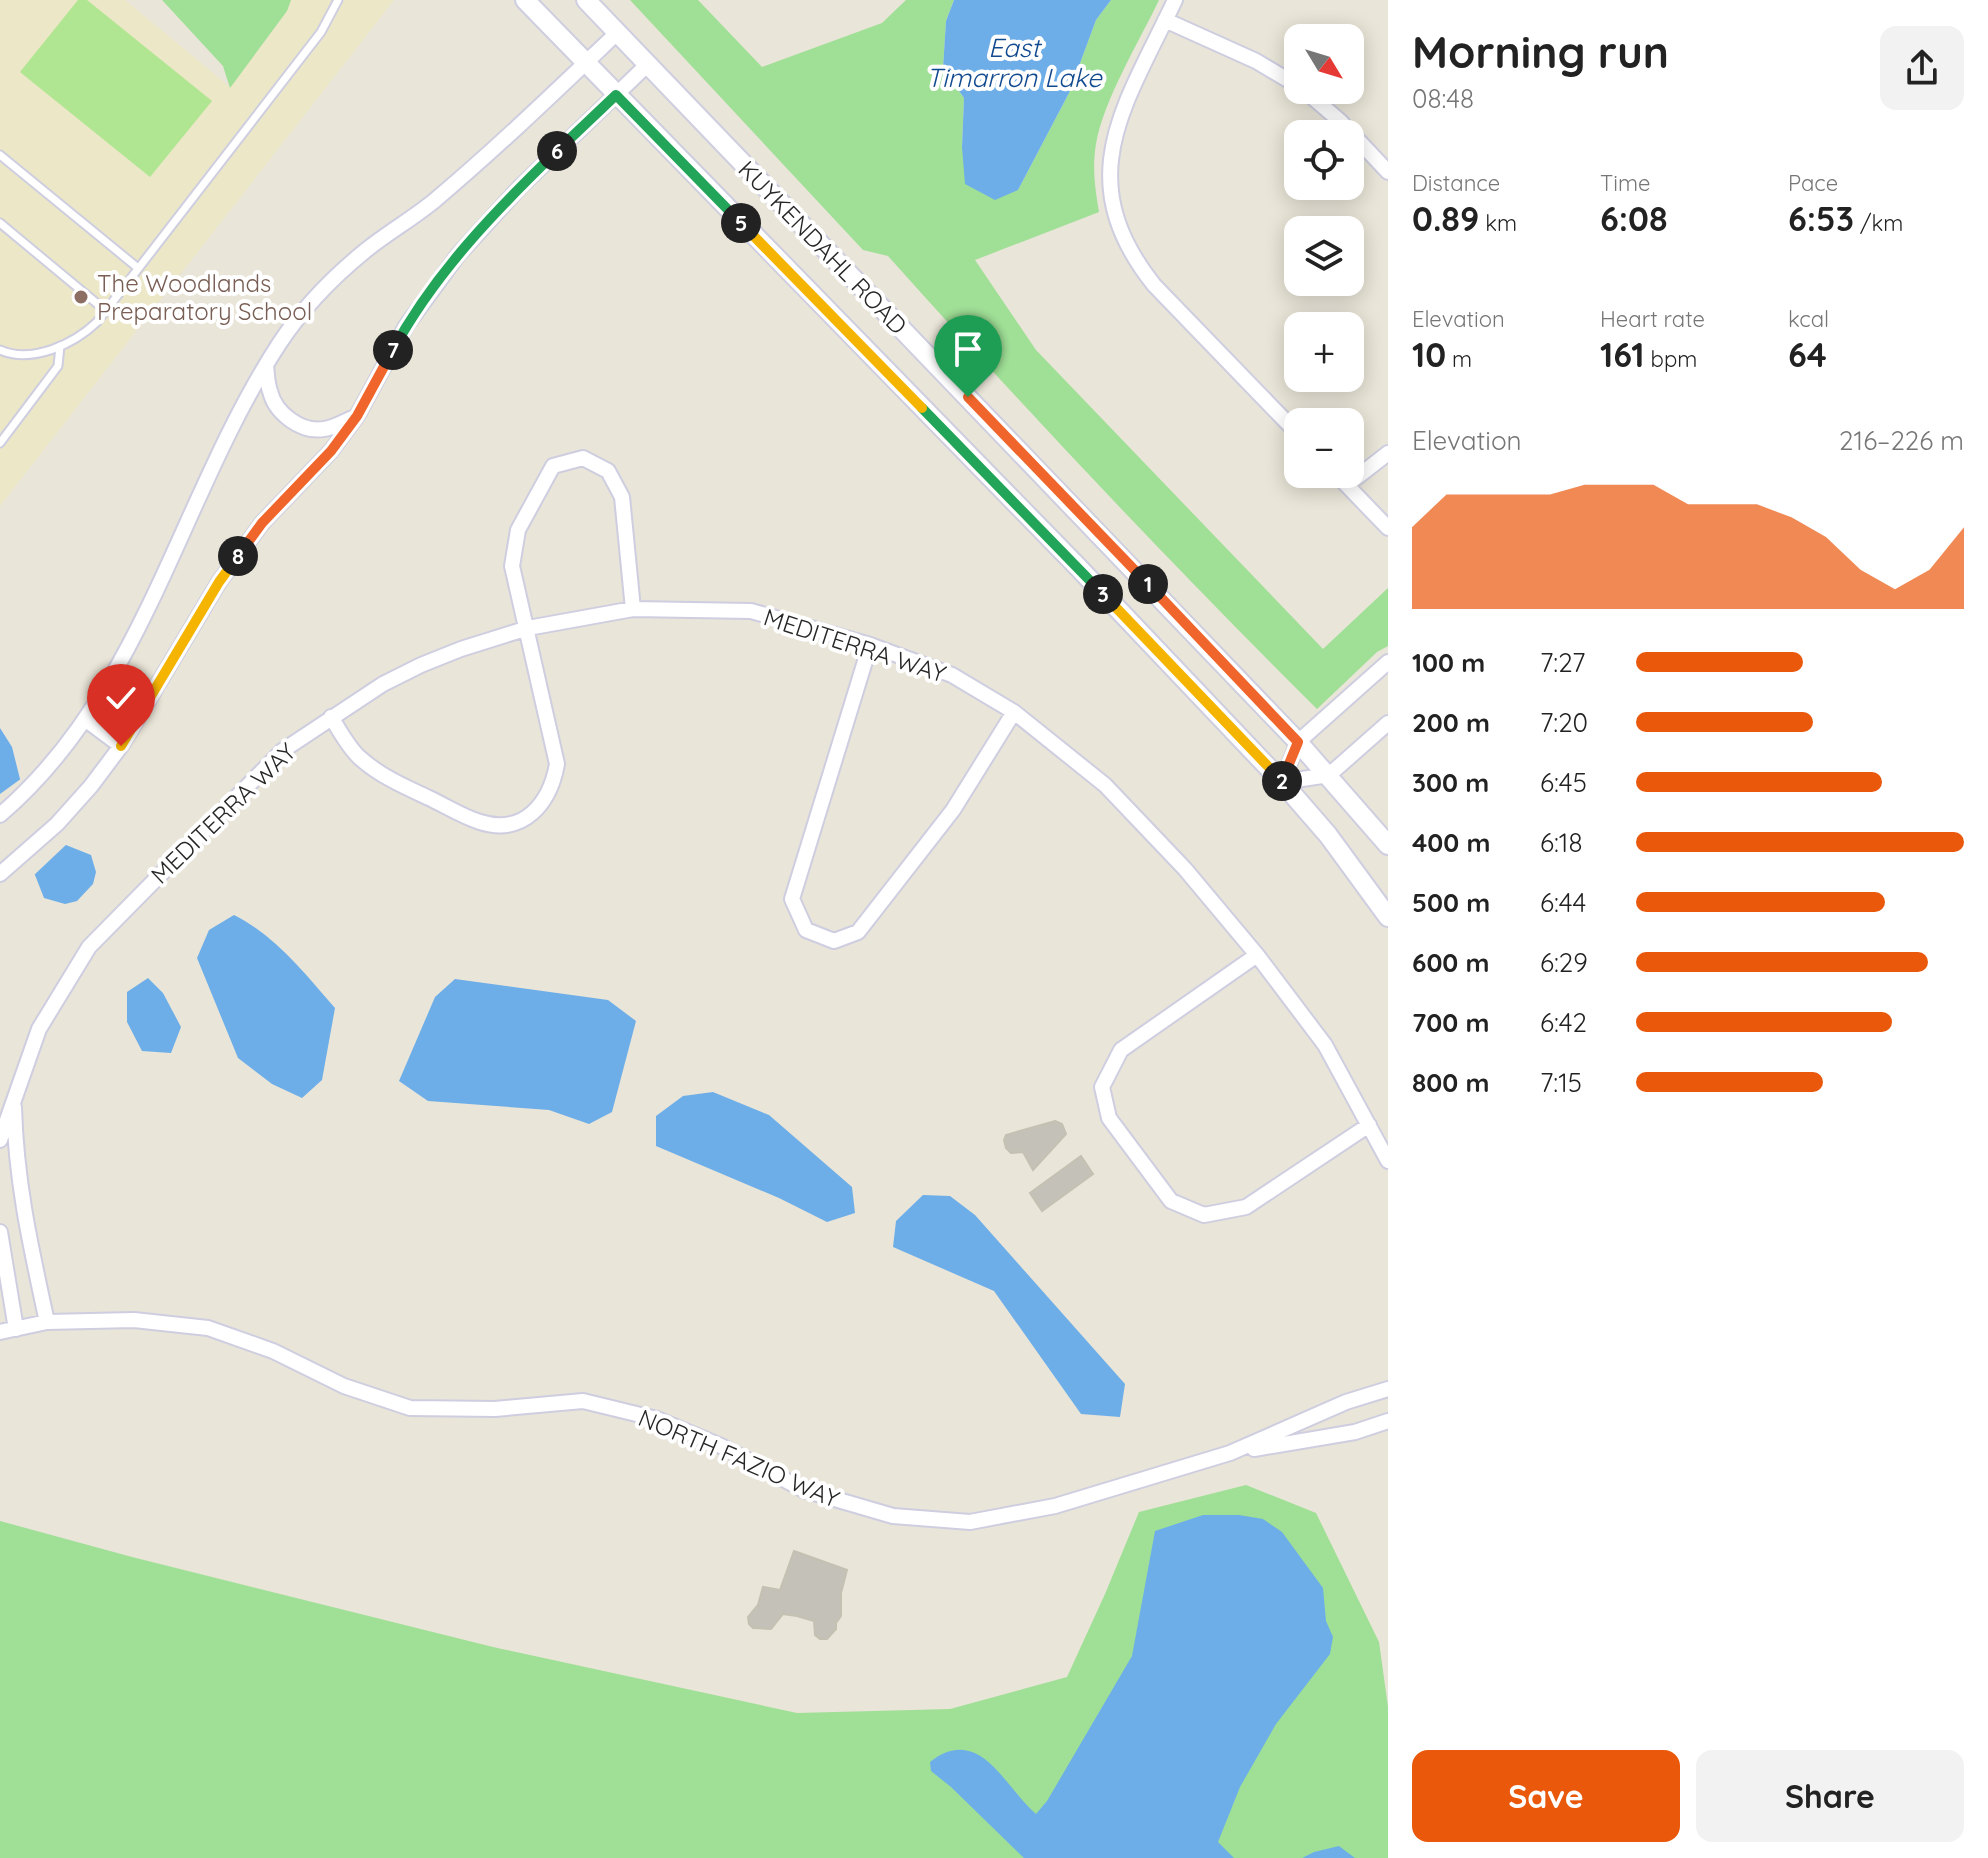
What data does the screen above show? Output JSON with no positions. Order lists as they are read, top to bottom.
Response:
{
  "streets": {
    "main road": ["KUYKENDAHL ROAD"],
    "street": ["MEDITERRA WAY", "NORTH FAZIO WAY"]
  },
  "crossings": [
    ["MEDITERRA WAY", "NORTH FAZIO WAY"]
  ],
  "water": ["East Timarron Lake"],
  "places": ["The Woodlands Preparatory School"],
  "north": "bottom right",
  "page": {
    "heading": ["Morning run", "08:48"],
    "map_buttons": ["+", "−"],
    "pins": [
      "6",
      "5",
      "7",
      "8",
      "1",
      "3",
      "2"
    ],
    "stats": [
      ["Distance", "0.89 km"],
      ["Time", "6:08"],
      ["Pace", "6:53 /km"],
      ["Elevation", "10 m"],
      ["Heart rate", "161 bpm"],
      ["kcal", "64"]
    ],
    "chart": ["Elevation", "216–226 m"],
    "list": [
      {
        "name": "100 m",
        "note": "7:27"
      },
      {
        "name": "200 m",
        "note": "7:20"
      },
      {
        "name": "300 m",
        "note": "6:45"
      },
      {
        "name": "400 m",
        "note": "6:18"
      },
      {
        "name": "500 m",
        "note": "6:44"
      },
      {
        "name": "600 m",
        "note": "6:29"
      },
      {
        "name": "700 m",
        "note": "6:42"
      },
      {
        "name": "800 m",
        "note": "7:15"
      }
    ],
    "buttons": ["Save", "Share"]
  }
}
